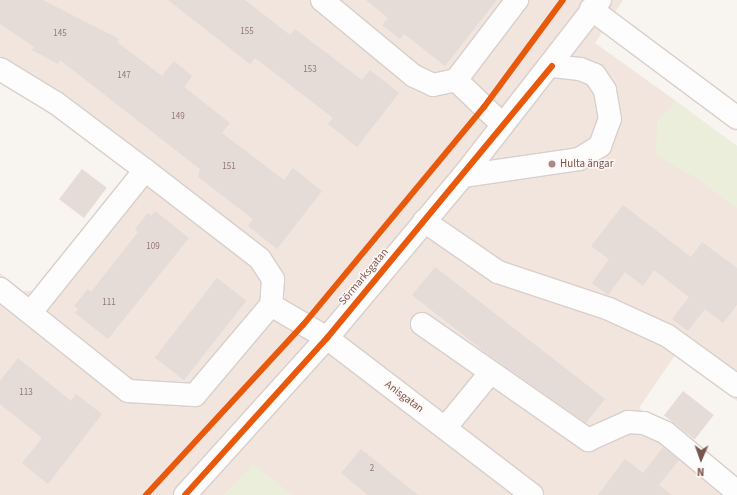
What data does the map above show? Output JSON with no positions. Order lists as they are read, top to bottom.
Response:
{
  "streets": {
    "street": ["Sörmarksgatan", "Anisgatan"]
  },
  "crossings": [
    ["Sörmarksgatan", "Anisgatan"]
  ],
  "places": ["Hulta ängar"],
  "house_numbers": [
    "155",
    "145",
    "153",
    "147",
    "149",
    "151",
    "109",
    "111",
    "113",
    "2"
  ],
  "north": "bottom"
}
